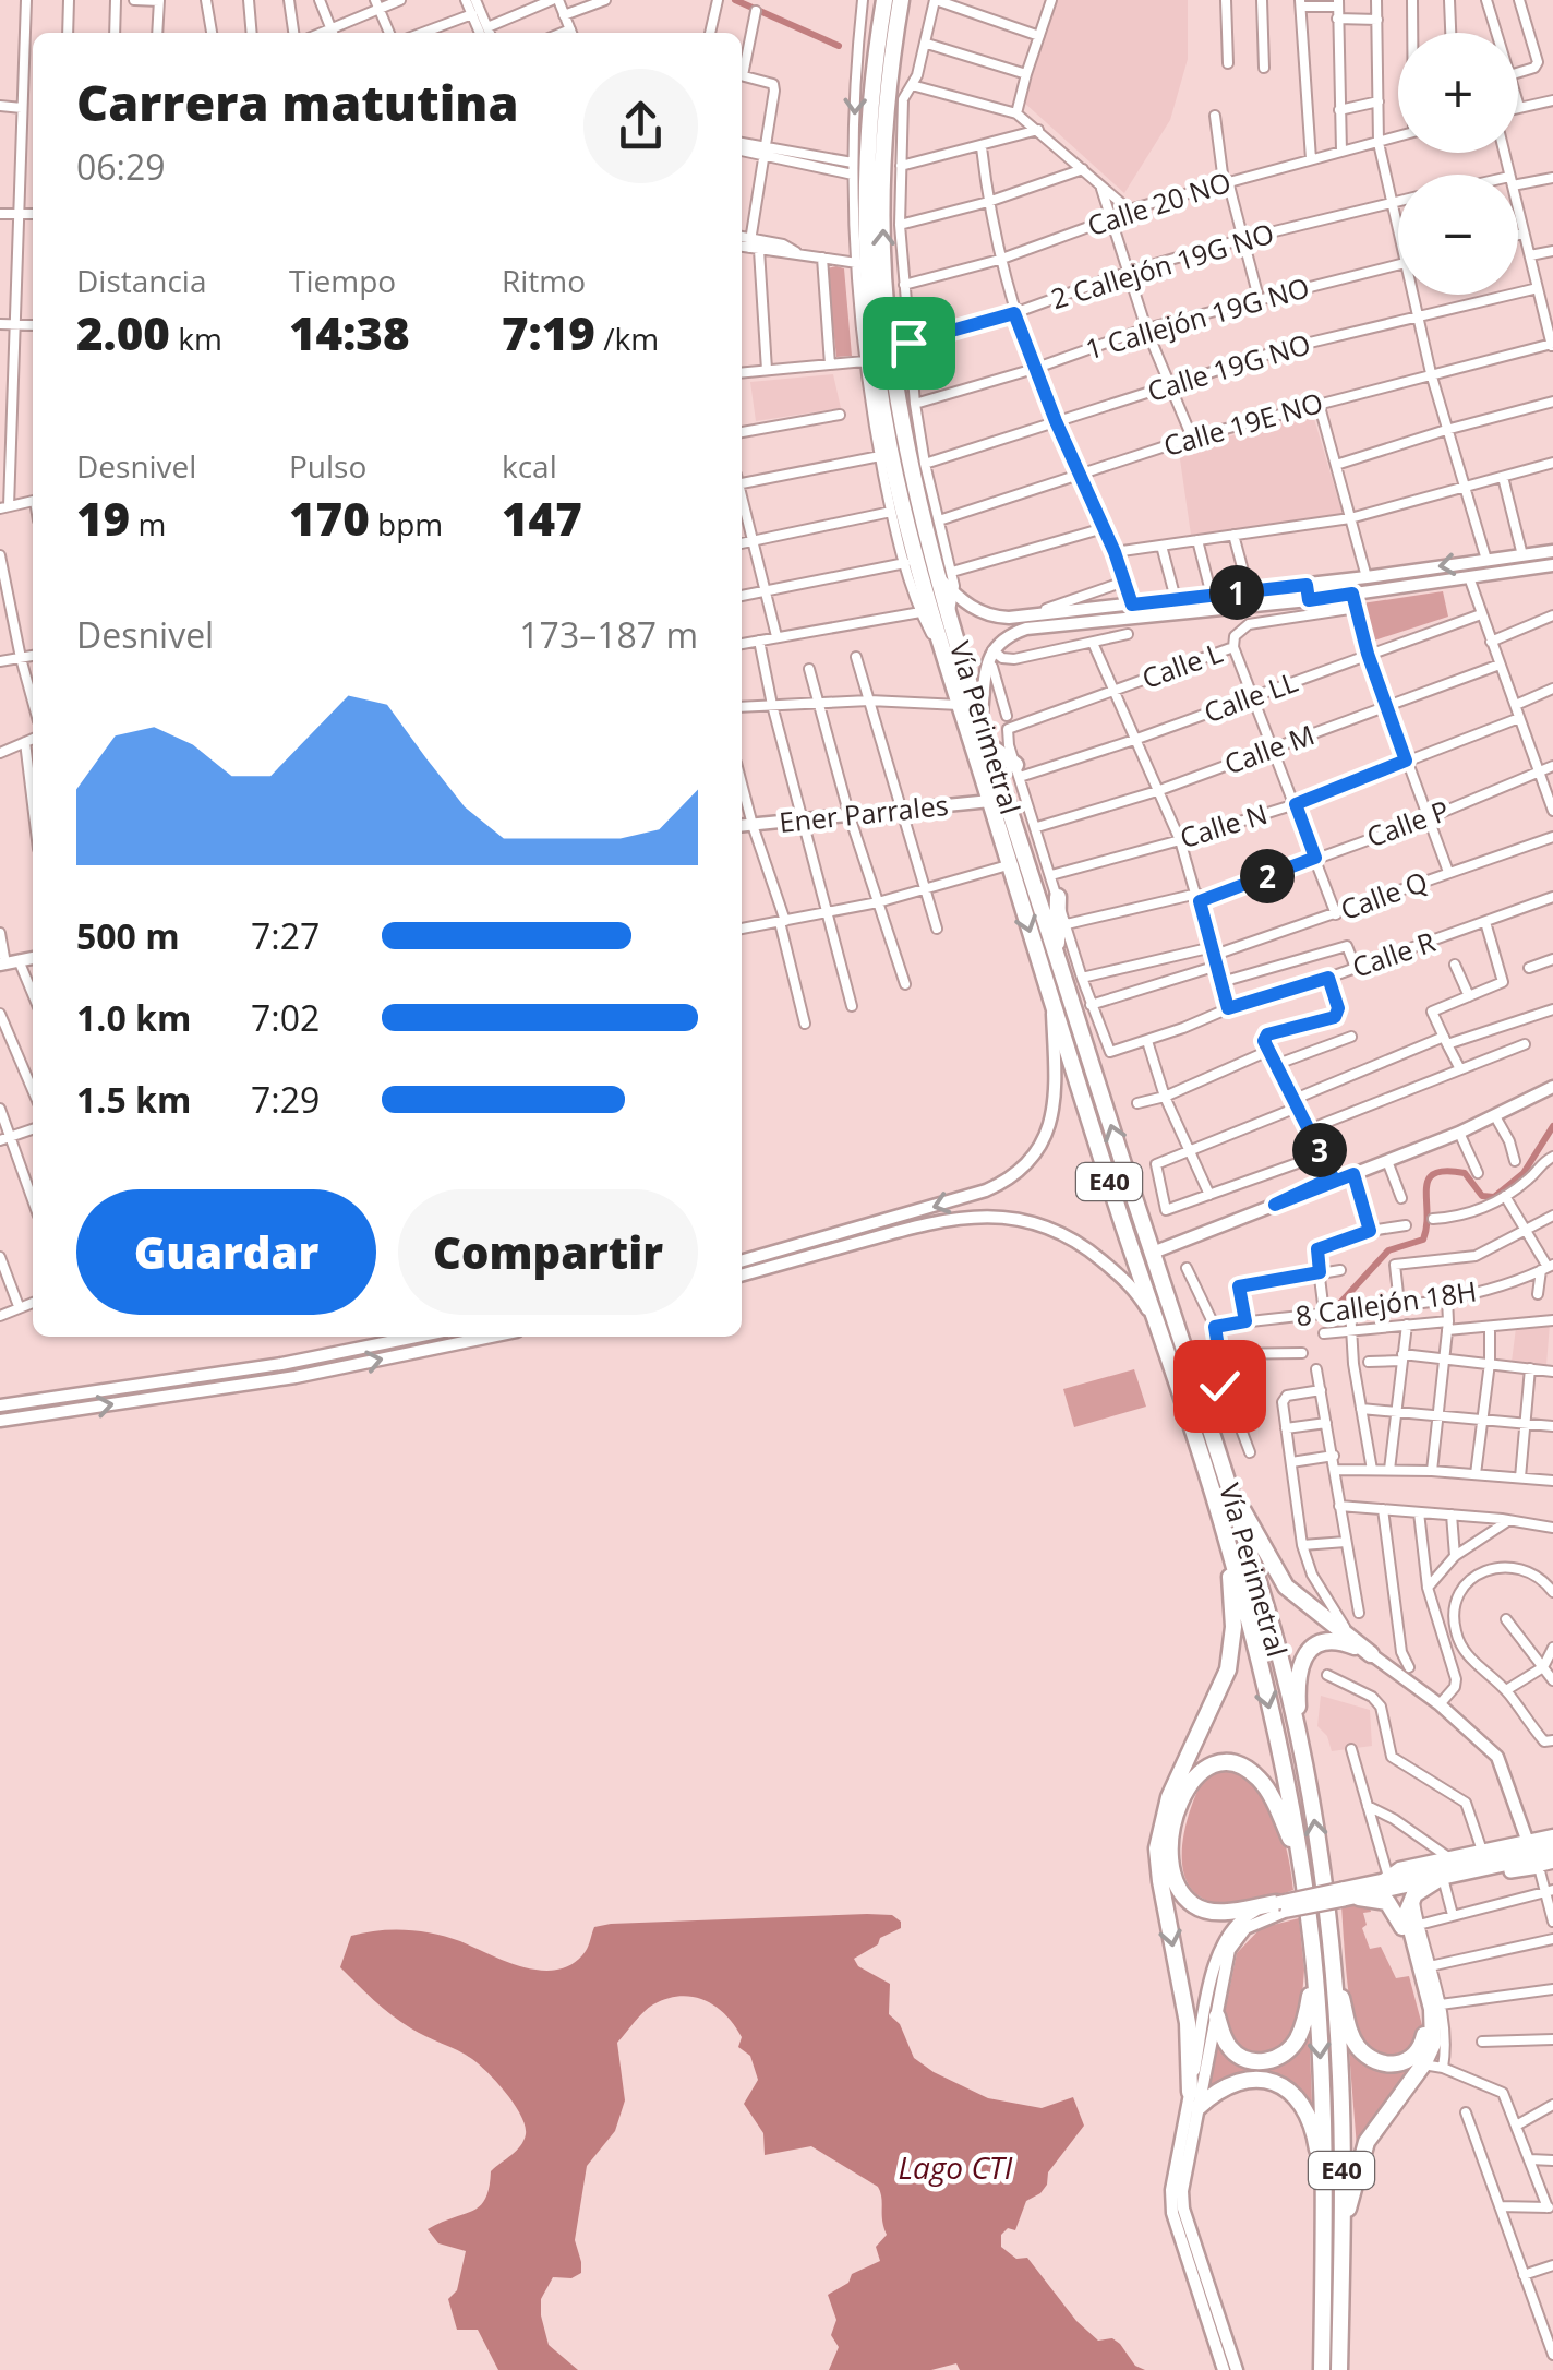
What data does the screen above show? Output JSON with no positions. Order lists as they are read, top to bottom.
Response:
{
  "streets": {
    "highway": ["Vía Perimetral", "E40"],
    "street": [
      "Calle 20 NO",
      "2 Callejón 19G NO",
      "1 Callejón 19G NO",
      "Calle 19G NO",
      "Calle 19E NO",
      "Calle L",
      "Calle LL",
      "Calle M",
      "Ener Parrales",
      "Calle P",
      "Calle N",
      "Calle Q",
      "Calle R",
      "8 Callejón 18H"
    ]
  },
  "crossings": [
    ["Calle 20 NO", "Vía Perimetral"],
    ["2 Callejón 19G NO", "Vía Perimetral"],
    ["1 Callejón 19G NO", "Vía Perimetral"],
    ["Calle 19G NO", "Vía Perimetral"],
    ["Calle 19E NO", "Vía Perimetral"],
    ["Calle L", "Vía Perimetral"],
    ["Vía Perimetral", "Ener Parrales"]
  ],
  "water": ["Lago CTI"],
  "page": {
    "map_buttons": ["+", "−"],
    "heading": ["Carrera matutina", "06:29"],
    "stats": [
      ["Distancia", "2.00 km"],
      ["Tiempo", "14:38"],
      ["Ritmo", "7:19 /km"],
      ["Desnivel", "19 m"],
      ["Pulso", "170 bpm"],
      ["kcal", "147"]
    ],
    "pins": ["1", "2", "3"],
    "chart": ["Desnivel", "173–187 m"],
    "list": [
      {
        "name": "500 m",
        "note": "7:27"
      },
      {
        "name": "1.0 km",
        "note": "7:02"
      },
      {
        "name": "1.5 km",
        "note": "7:29"
      }
    ],
    "buttons": ["Guardar", "Compartir"]
  }
}
